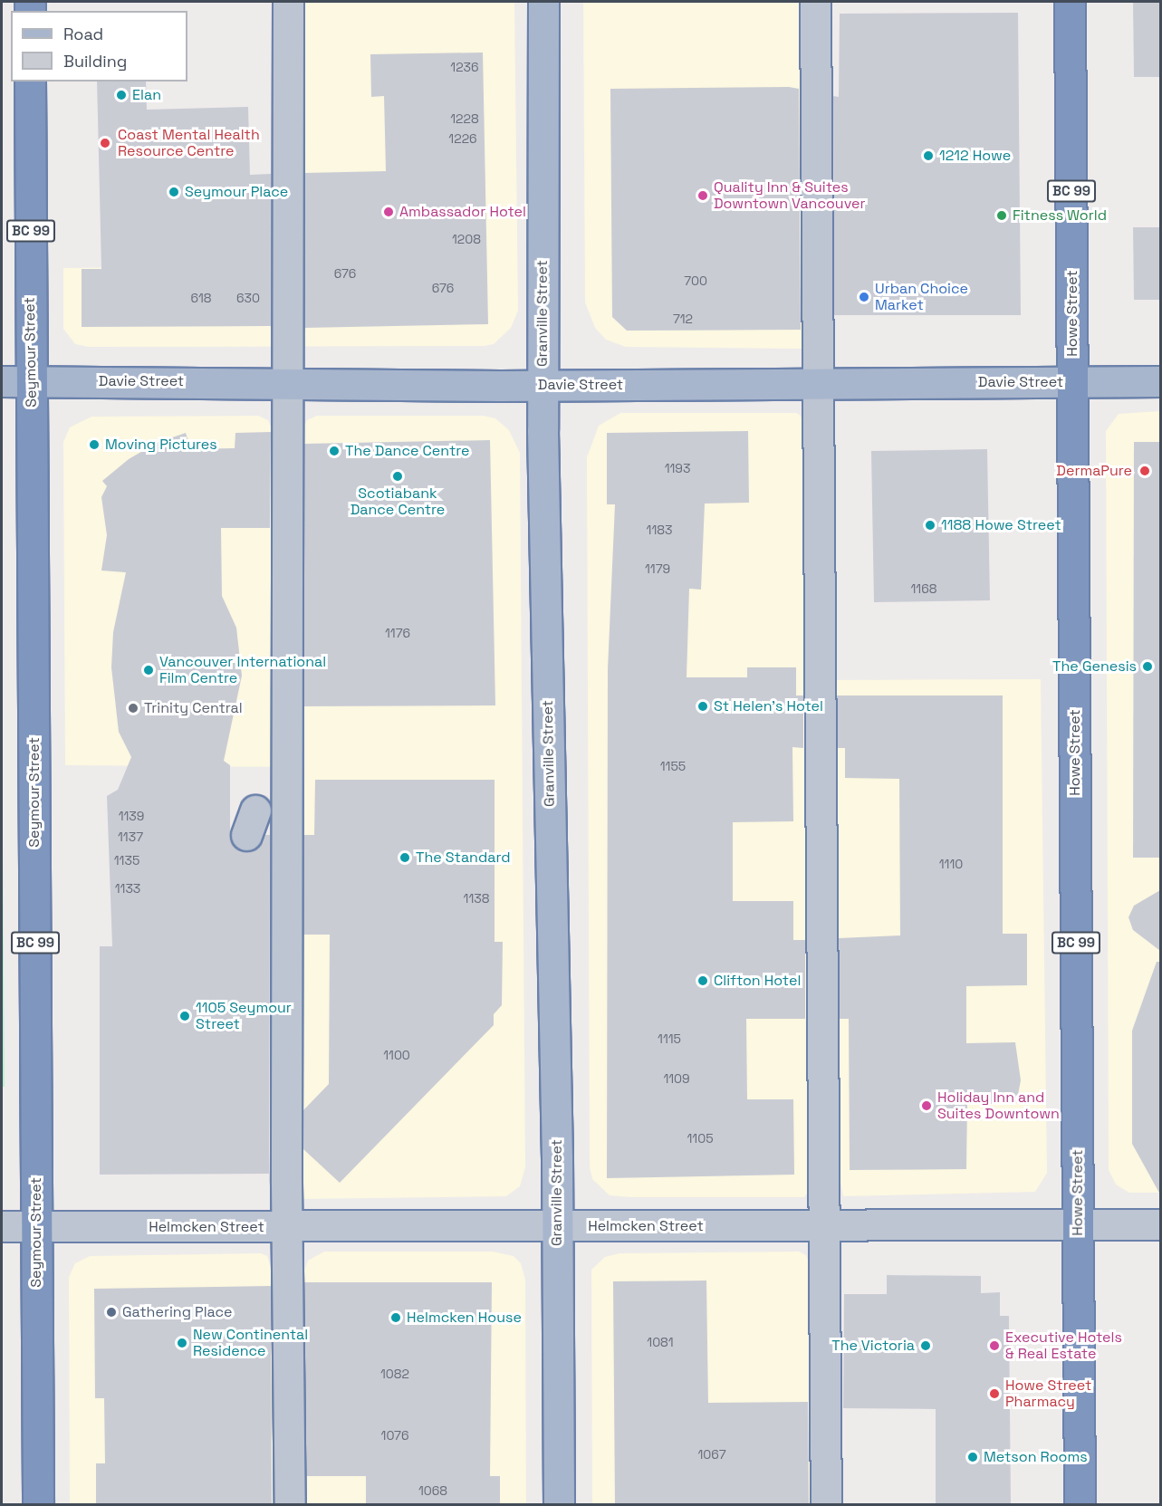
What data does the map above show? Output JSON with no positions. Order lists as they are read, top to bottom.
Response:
{
  "streets": {
    "highway": ["BC 99", "Howe Street", "Seymour Street"],
    "main road": ["Granville Street", "Davie Street"],
    "street": ["Helmcken Street"]
  },
  "crossings": [
    ["Granville Street", "Davie Street"],
    ["Granville Street", "Helmcken Street"],
    ["Howe Street", "Davie Street"],
    ["Howe Street", "Helmcken Street"],
    ["Seymour Street", "Davie Street"],
    ["Seymour Street", "Helmcken Street"]
  ],
  "places": [
    "Elan",
    "Coast Mental Health Resource Centre",
    "1212 Howe",
    "Seymour Place",
    "Quality Inn & Suites Downtown Vancouver",
    "Ambassador Hotel",
    "Fitness World",
    "Urban Choice Market",
    "Moving Pictures",
    "The Dance Centre",
    "DermaPure",
    "Scotiabank Dance Centre",
    "1188 Howe Street",
    "The Genesis",
    "Vancouver International Film Centre",
    "St Helen's Hotel",
    "Trinity Central",
    "The Standard",
    "Clifton Hotel",
    "1105 Seymour Street",
    "Holiday Inn and Suites Downtown",
    "Gathering Place",
    "Helmcken House",
    "New Continental Residence",
    "The Victoria",
    "Executive Hotels & Real Estate",
    "Howe Street Pharmacy",
    "Metson Rooms"
  ],
  "house_numbers": [
    "1236",
    "1228",
    "1226",
    "1208",
    "676",
    "700",
    "676",
    "618",
    "630",
    "712",
    "1193",
    "1183",
    "1179",
    "1168",
    "1176",
    "1155",
    "1139",
    "1137",
    "1135",
    "1110",
    "1133",
    "1138",
    "1115",
    "1100",
    "1109",
    "1105",
    "1081",
    "1082",
    "1076",
    "1067",
    "1068"
  ],
  "legend": ["Road", "Building"]
}
